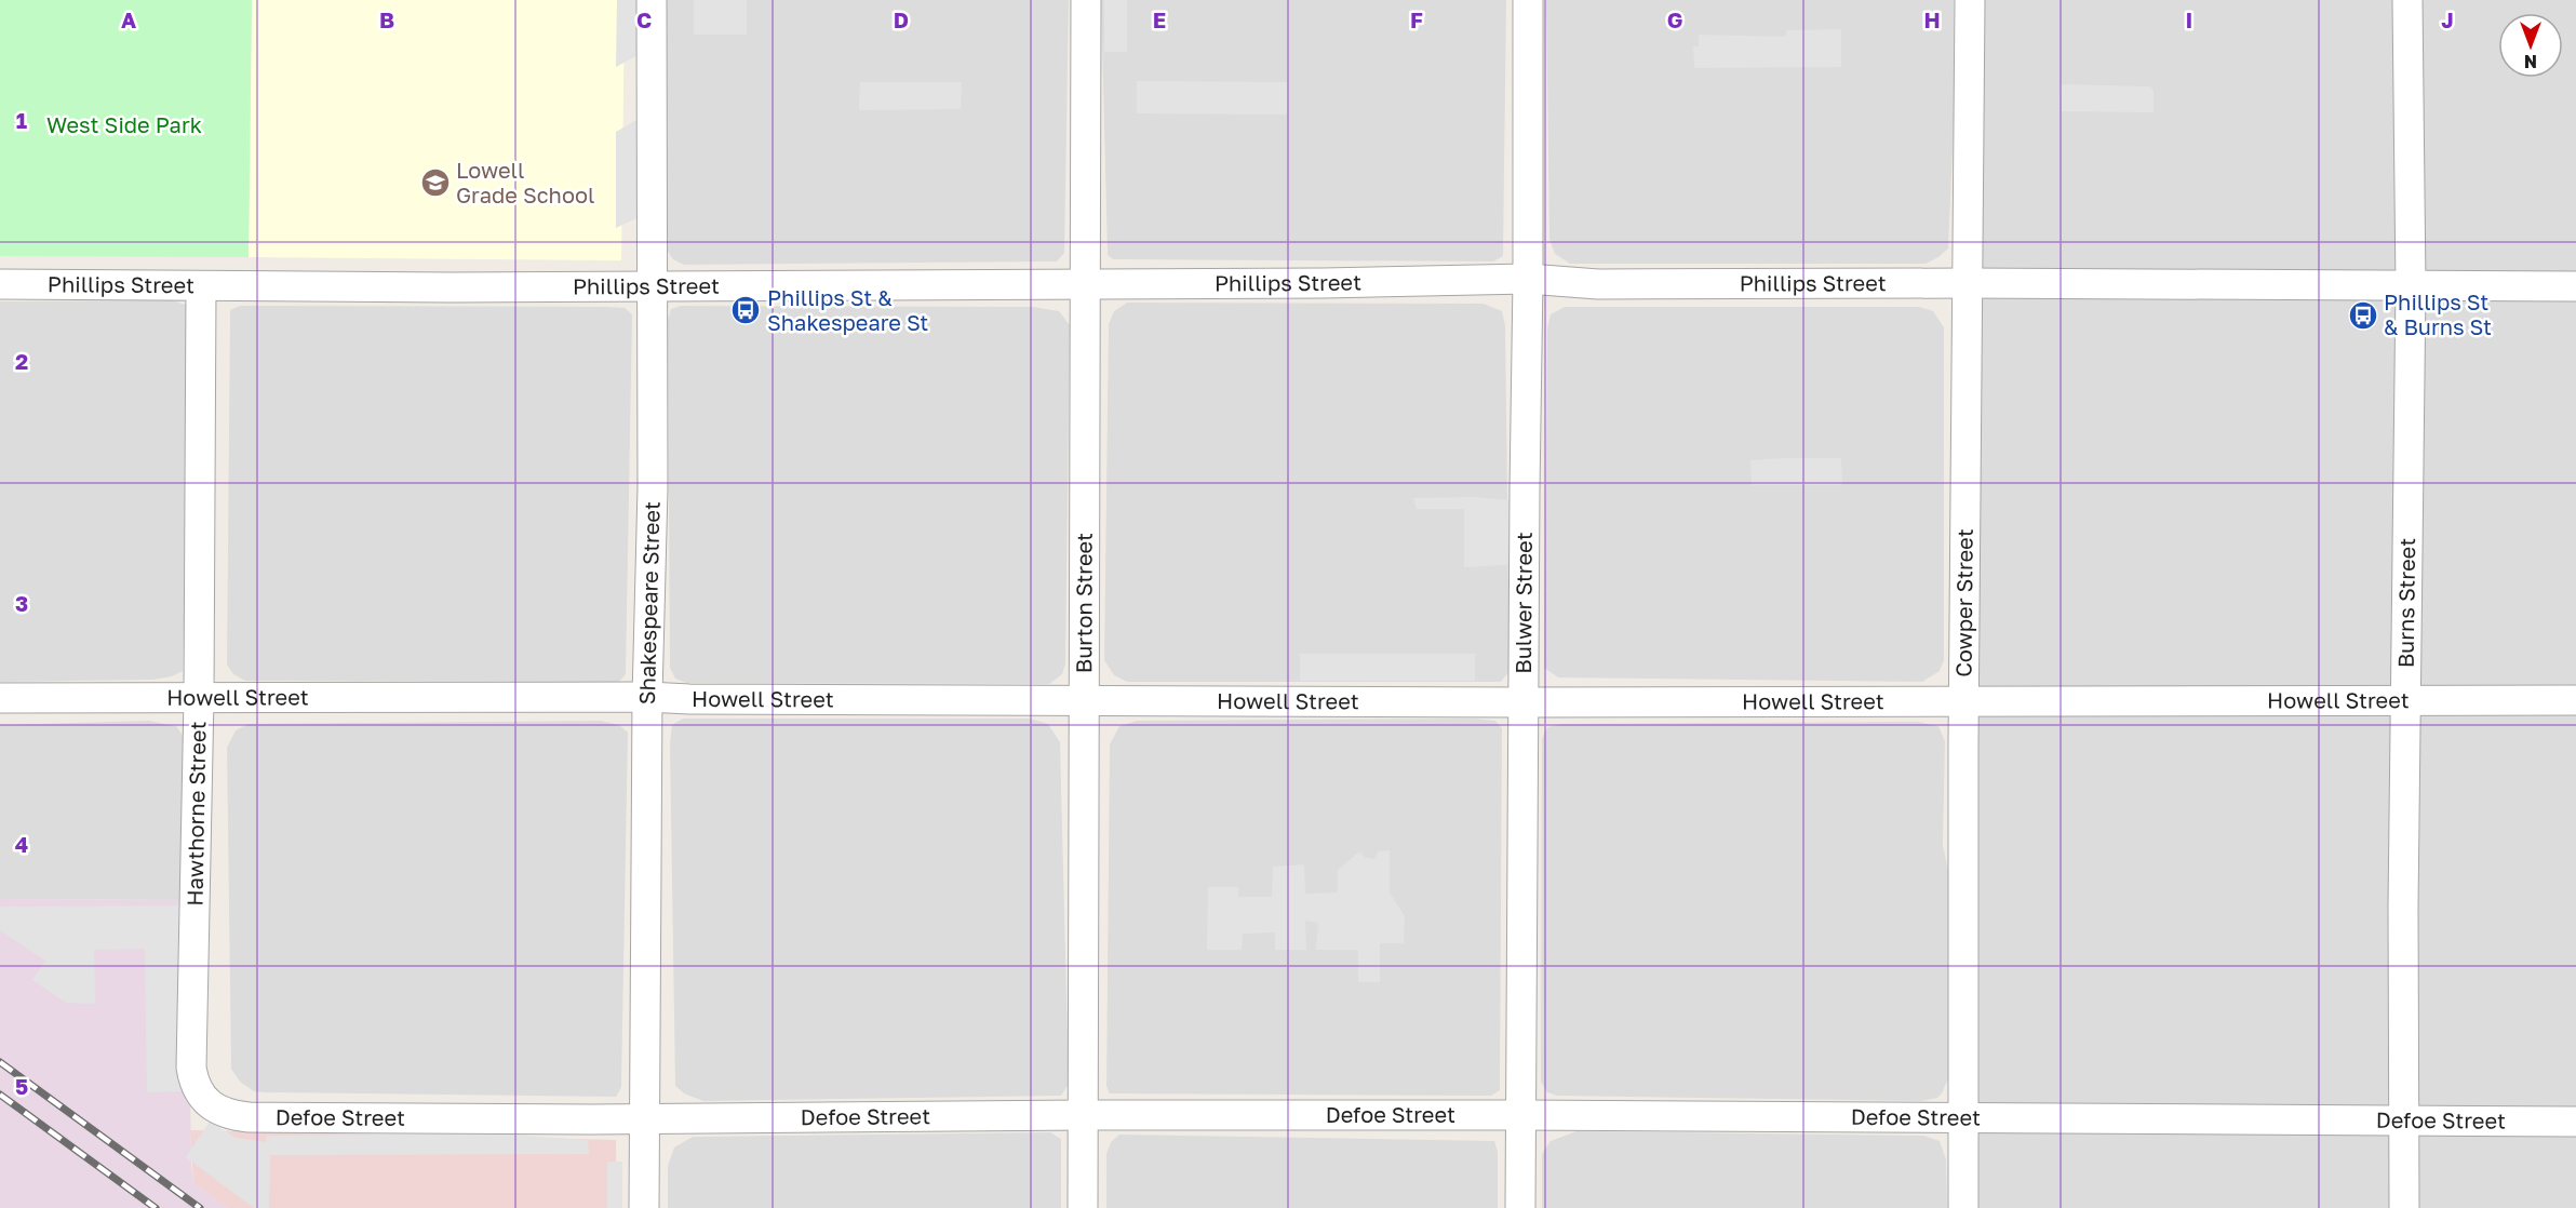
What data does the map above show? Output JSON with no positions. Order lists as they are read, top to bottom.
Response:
{
  "streets": {
    "street": [
      "Phillips Street",
      "Shakespeare Street",
      "Burton Street",
      "Bulwer Street",
      "Cowper Street",
      "Burns Street",
      "Howell Street",
      "Hawthorne Street",
      "Defoe Street"
    ]
  },
  "crossings": [
    ["Phillips Street", "Shakespeare Street"],
    ["Phillips Street", "Burton Street"],
    ["Phillips Street", "Bulwer Street"],
    ["Phillips Street", "Cowper Street"],
    ["Phillips Street", "Burns Street"],
    ["Phillips Street", "Hawthorne Street"],
    ["Shakespeare Street", "Howell Street"],
    ["Shakespeare Street", "Defoe Street"],
    ["Burton Street", "Howell Street"],
    ["Burton Street", "Defoe Street"],
    ["Bulwer Street", "Howell Street"],
    ["Bulwer Street", "Defoe Street"],
    ["Cowper Street", "Howell Street"],
    ["Cowper Street", "Defoe Street"],
    ["Burns Street", "Howell Street"],
    ["Burns Street", "Defoe Street"],
    ["Howell Street", "Hawthorne Street"],
    ["Hawthorne Street", "Defoe Street"]
  ],
  "parks": ["West Side Park"],
  "places": {
    "school or university": ["Lowell Grade School"],
    "bus stop": ["Phillips St & Shakespeare St", "Phillips St & Burns St"]
  },
  "north": "bottom",
  "grid": {
    "columns": [
      "A",
      "B",
      "C",
      "D",
      "E",
      "F",
      "G",
      "H",
      "I",
      "J"
    ],
    "rows": [
      "1",
      "2",
      "3",
      "4",
      "5"
    ]
  }
}
